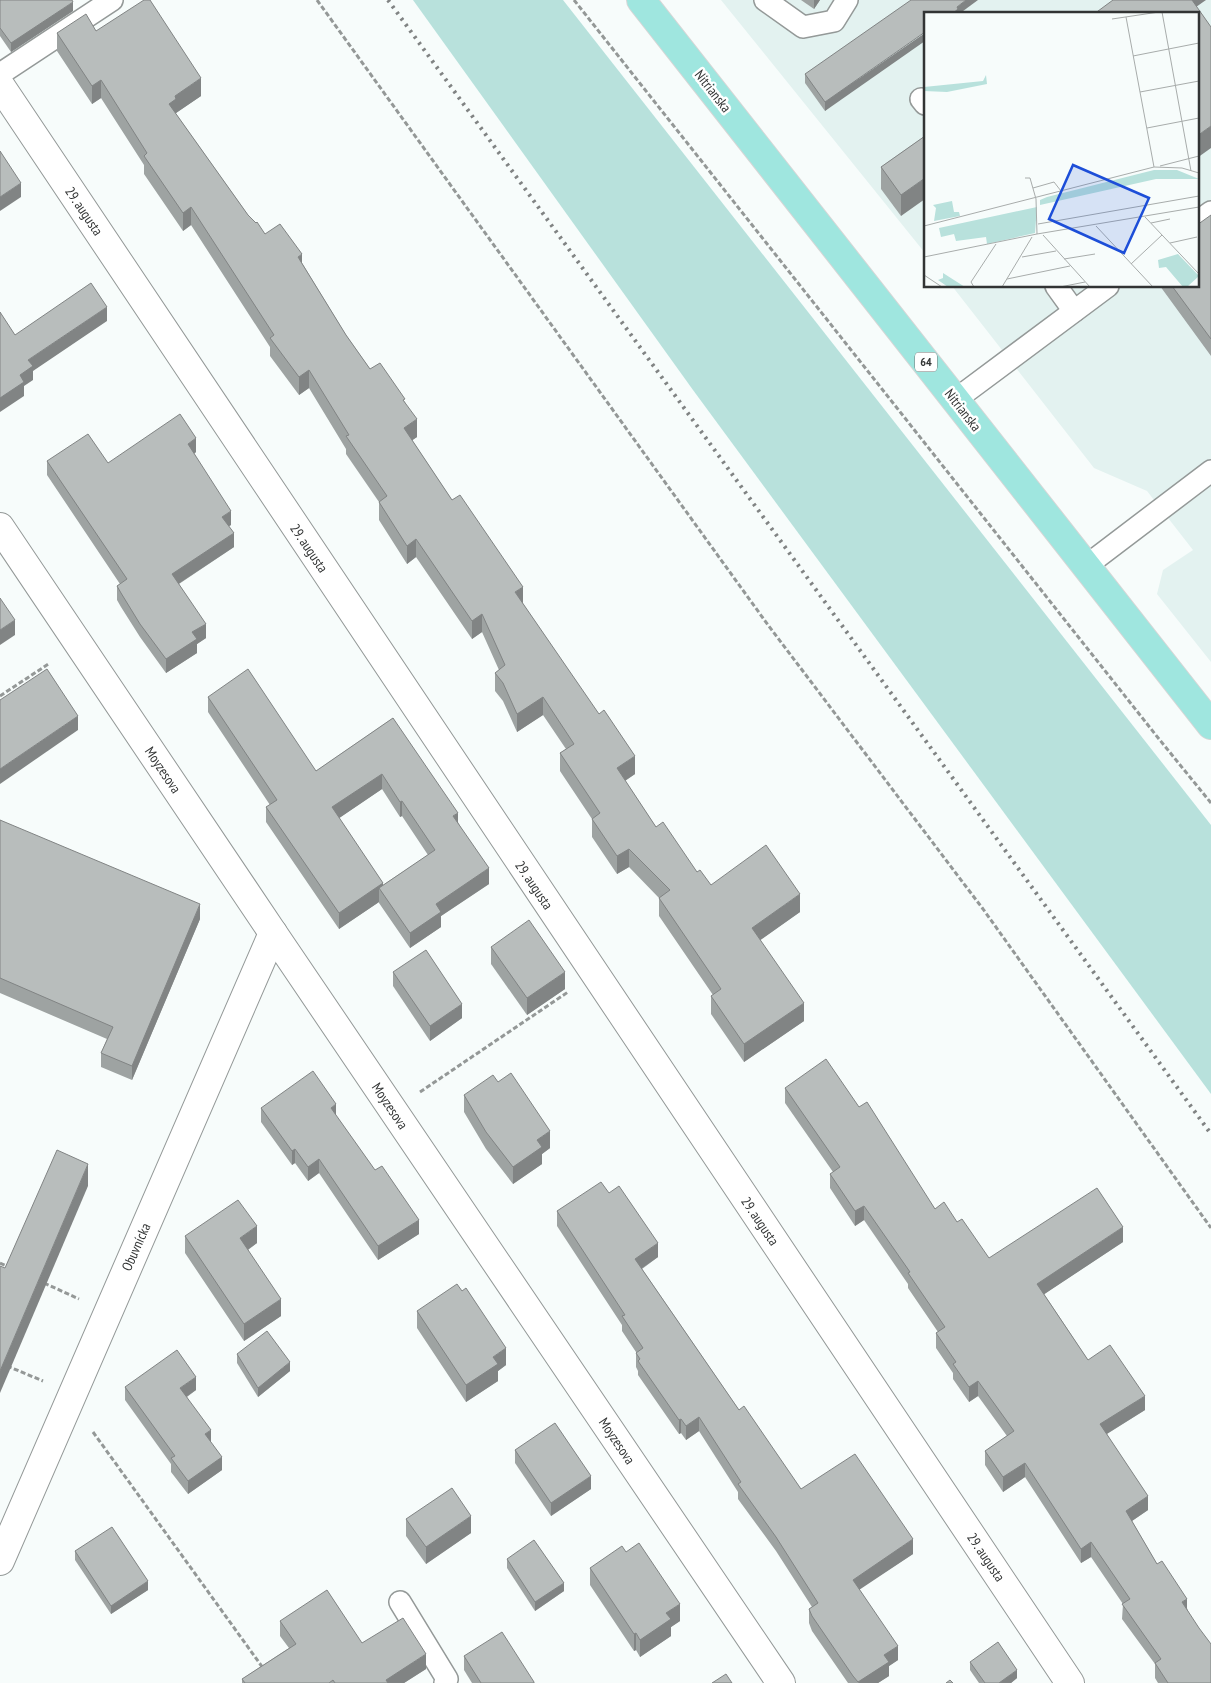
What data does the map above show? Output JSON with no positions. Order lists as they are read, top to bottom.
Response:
{
  "streets": {
    "main road": ["Nitrianska", "64"],
    "street": ["29. augusta", "Moyzesova", "Obuvnícka"]
  },
  "crossings": [
    ["Moyzesova", "Obuvnícka"]
  ]
}
